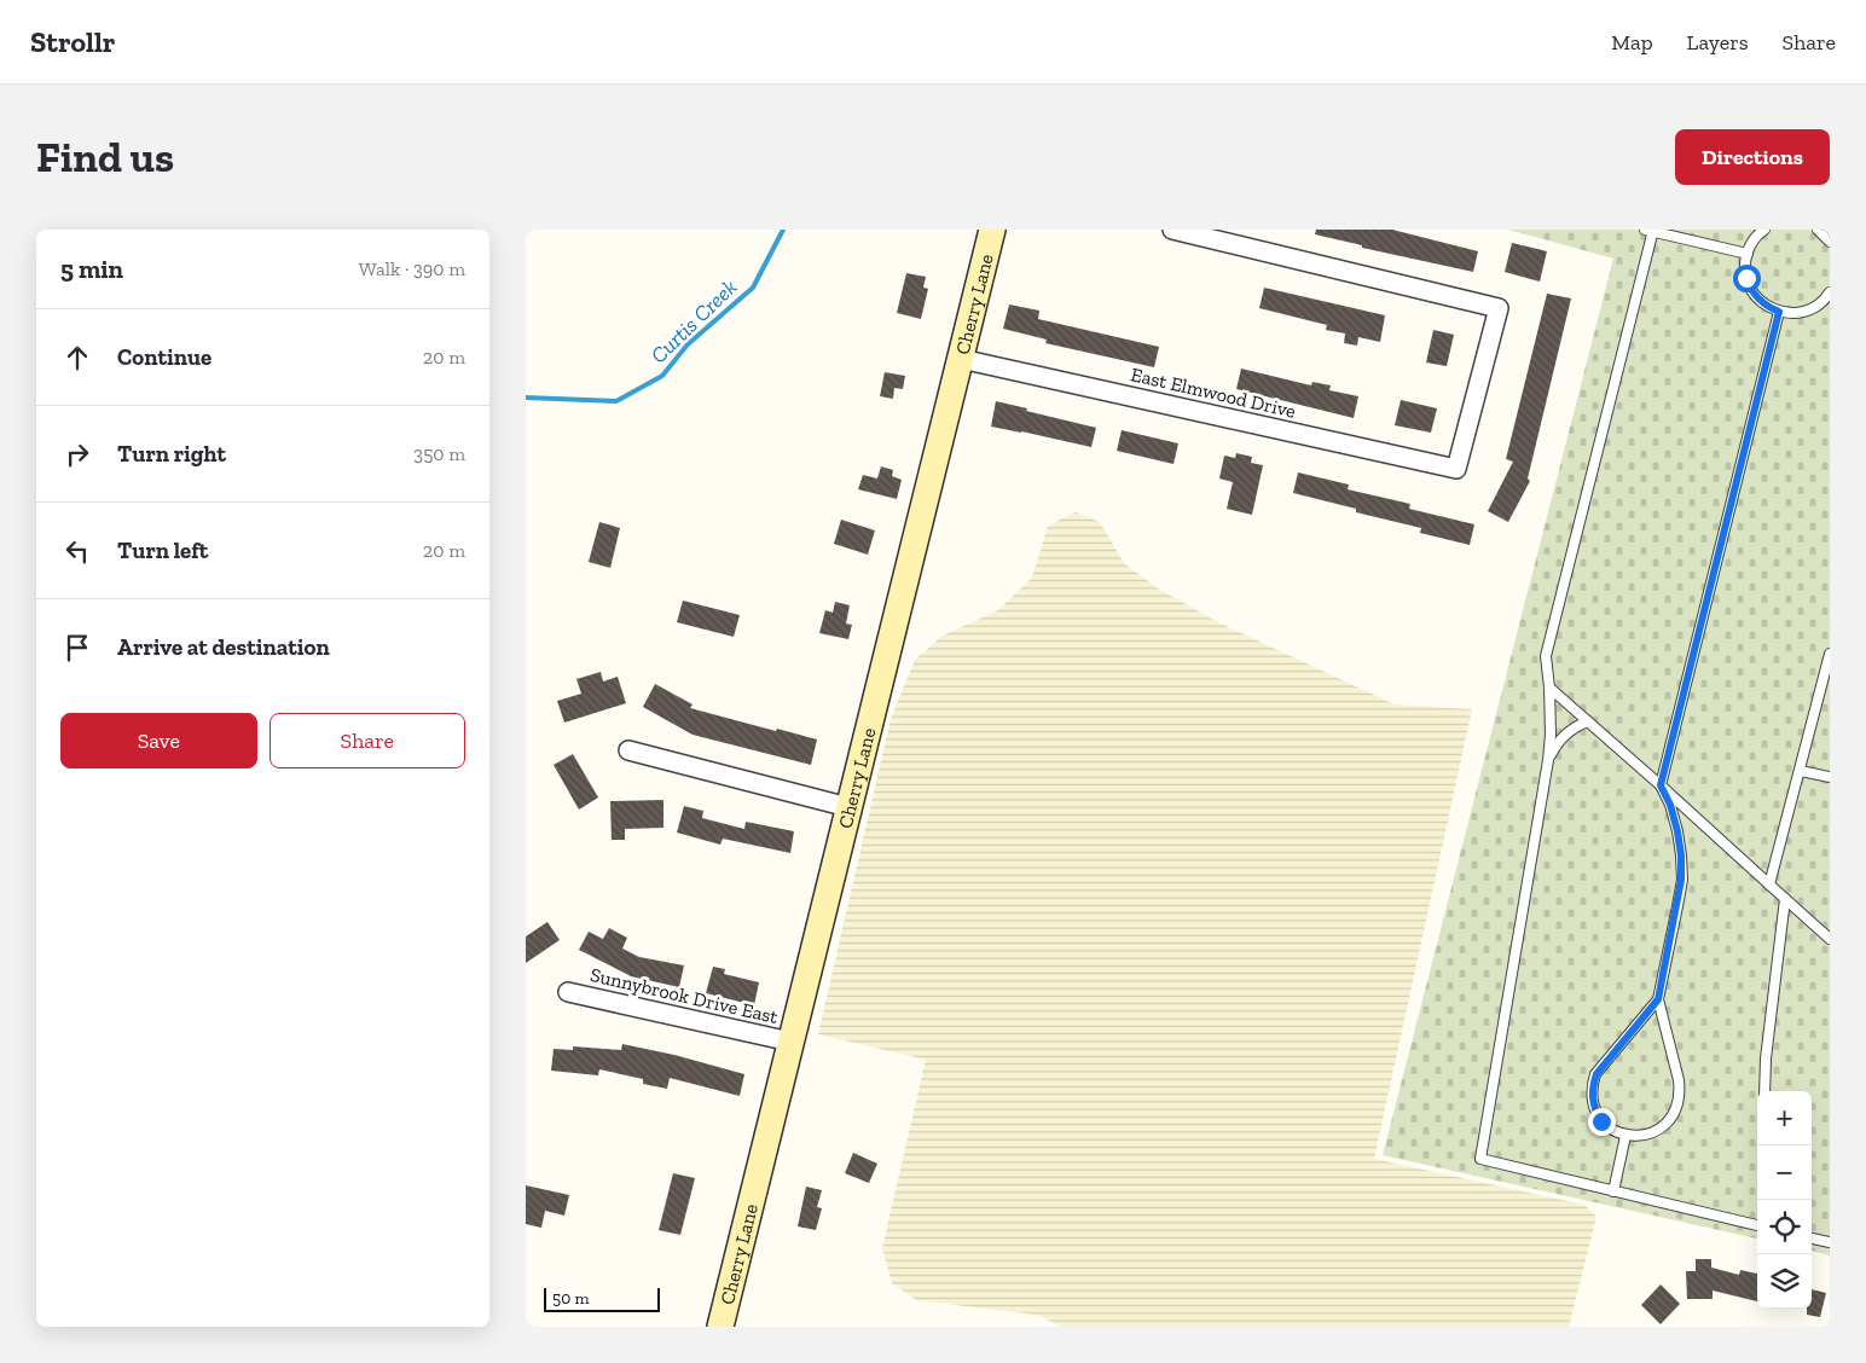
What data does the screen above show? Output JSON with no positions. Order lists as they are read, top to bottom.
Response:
{
  "streets": {
    "street": ["Cherry Lane", "East Elmwood Drive", "Sunnybrook Drive East"]
  },
  "crossings": [
    ["Cherry Lane", "East Elmwood Drive"],
    ["Cherry Lane", "Sunnybrook Drive East"]
  ],
  "water": ["Curtis Creek"],
  "scale_bar": "50 m",
  "page": {
    "header": "Strollr",
    "nav": ["Map", "Layers", "Share"],
    "buttons": [
      "Directions",
      ["Save", "Share"]
    ],
    "title": "Find us",
    "heading": ["5 min", "Walk · 390 m"],
    "list": [
      ["Continue", "20 m"],
      ["Turn right", "350 m"],
      ["Turn left", "20 m"],
      "Arrive at destination"
    ],
    "map_buttons": ["+", "−"],
    "scale": "50 m"
  }
}
